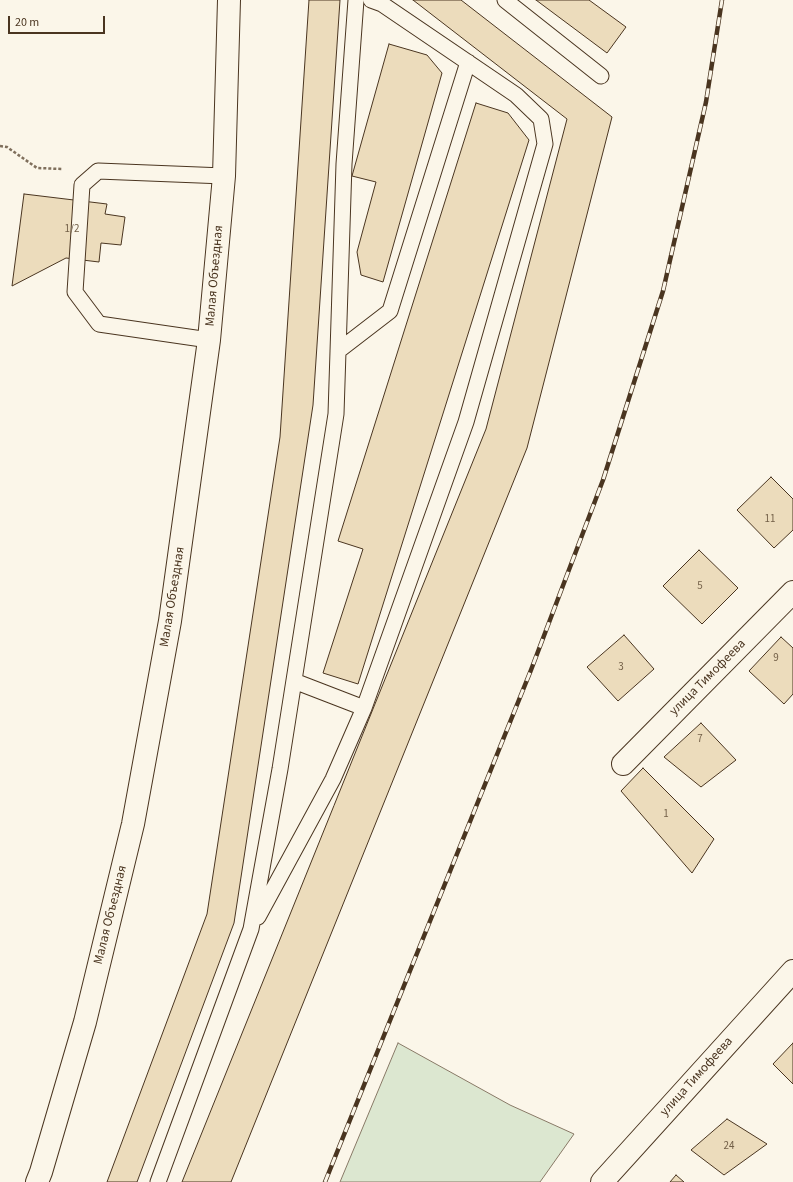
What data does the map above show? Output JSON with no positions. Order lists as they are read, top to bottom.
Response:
{
  "streets": {
    "main road": ["Малая Объездная", "улица Тимофеева"]
  },
  "house_numbers": [
    "1/2",
    "11",
    "5",
    "9",
    "3",
    "7",
    "1",
    "24"
  ],
  "scale_bar": "20 m"
}
